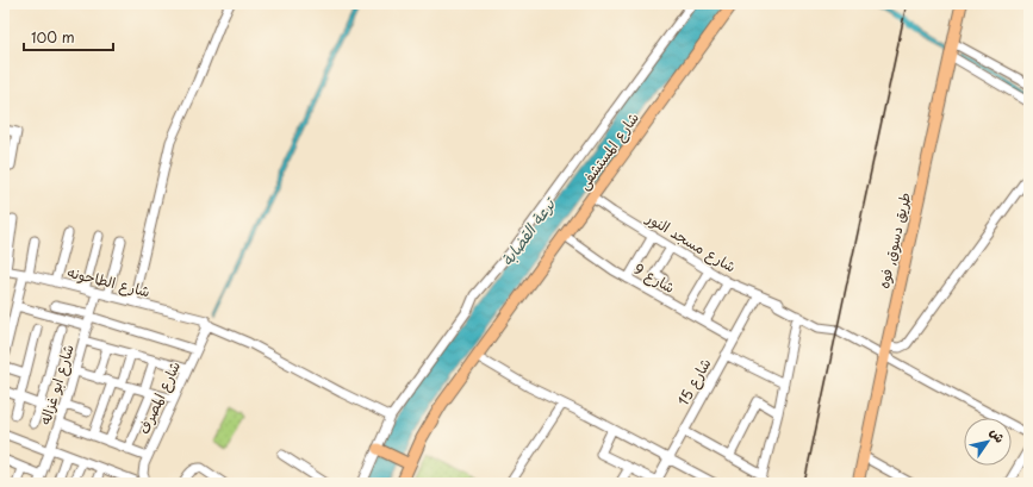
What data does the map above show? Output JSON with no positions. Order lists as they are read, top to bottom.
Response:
{
  "streets": {
    "main road": ["شارع المستشفى", "طريق دسوق, فوه"],
    "street": [
      "شارع مسجد النور",
      "شارع 9",
      "شارع الطاحونه",
      "شارع 15",
      "شارع ابو غزاله",
      "شارع المصرف"
    ]
  },
  "crossings": [
    ["شارع المستشفى", "شارع مسجد النور"],
    ["شارع المستشفى", "شارع 9"],
    ["طريق دسوق, فوه", "شارع مسجد النور"],
    ["شارع مسجد النور", "شارع 15"],
    ["شارع 9", "شارع 15"],
    ["شارع الطاحونه", "شارع ابو غزاله"],
    ["شارع الطاحونه", "شارع المصرف"]
  ],
  "water": ["ترعة القضابة"],
  "scale_bar": "100 m",
  "north": "top right"
}
